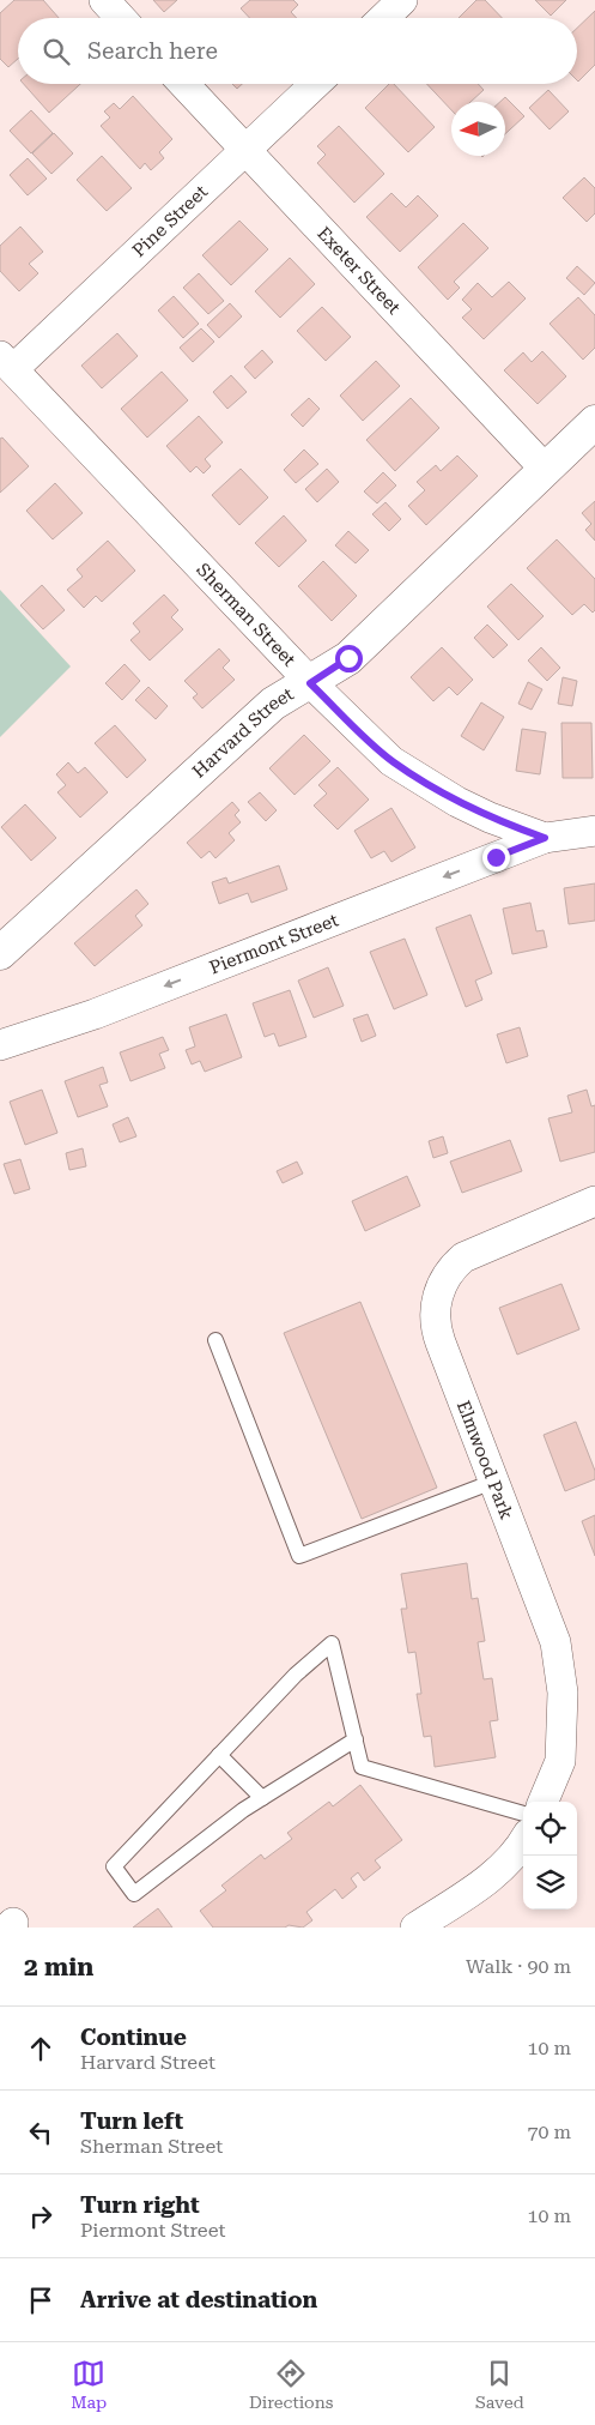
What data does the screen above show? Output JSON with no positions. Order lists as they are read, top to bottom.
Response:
{
  "streets": {
    "street": [
      "Pine Street",
      "Exeter Street",
      "Sherman Street",
      "Harvard Street",
      "Piermont Street",
      "Elmwood Park"
    ]
  },
  "crossings": [
    ["Pine Street", "Exeter Street"],
    ["Pine Street", "Sherman Street"],
    ["Exeter Street", "Harvard Street"],
    ["Sherman Street", "Harvard Street"],
    ["Sherman Street", "Piermont Street"]
  ],
  "one_way": ["Piermont Street"],
  "north": "left",
  "page": {
    "search": "Search here",
    "heading": ["2 min", "Walk · 90 m"],
    "list": [
      ["Continue", "Harvard Street", "10 m"],
      ["Turn left", "Sherman Street", "70 m"],
      ["Turn right", "Piermont Street", "10 m"],
      "Arrive at destination"
    ],
    "nav": ["Map", "Directions", "Saved"]
  }
}
